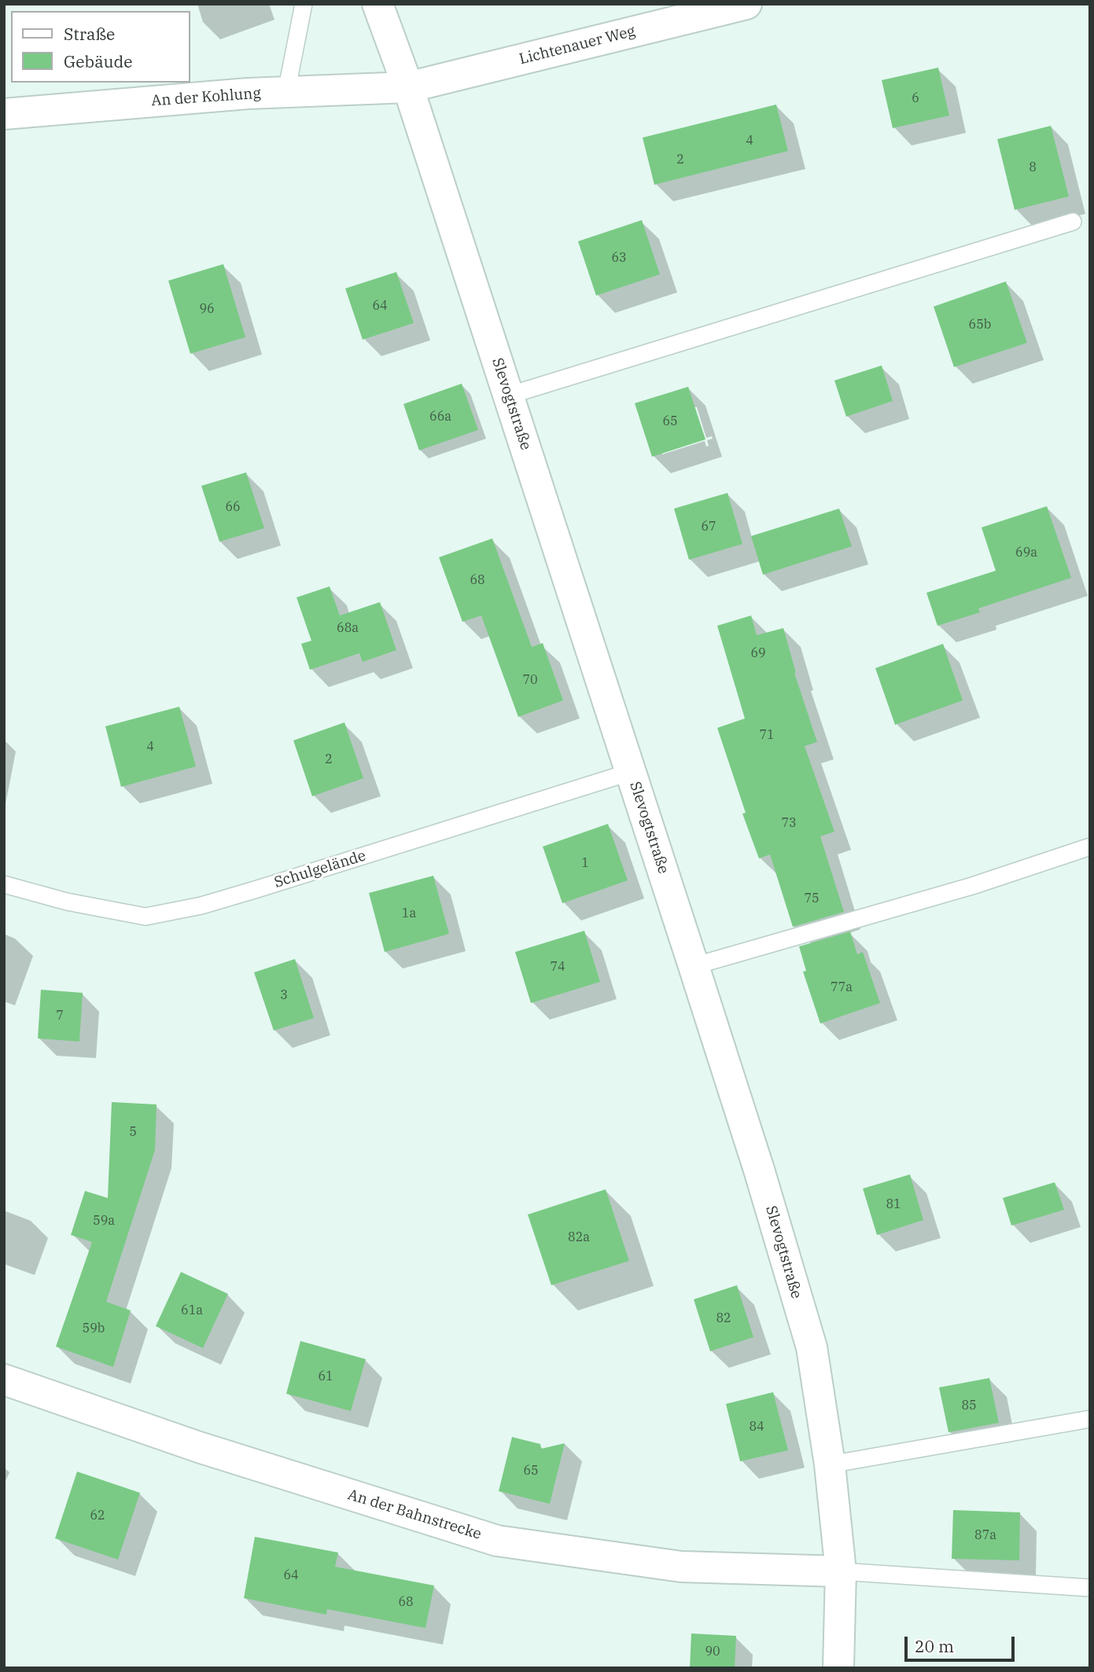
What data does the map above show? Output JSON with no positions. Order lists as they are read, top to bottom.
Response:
{
  "streets": {
    "street": [
      "Lichtenauer Weg",
      "An der Kohlung",
      "Slevogtstraße",
      "An der Bahnstrecke"
    ],
    "lane": ["Schulgelände"]
  },
  "crossings": [
    ["Lichtenauer Weg", "An der Kohlung"],
    ["Lichtenauer Weg", "Slevogtstraße"],
    ["An der Kohlung", "Slevogtstraße"],
    ["Slevogtstraße", "Schulgelände"],
    ["Slevogtstraße", "An der Bahnstrecke"]
  ],
  "house_numbers": [
    "6",
    "4",
    "2",
    "8",
    "63",
    "64",
    "96",
    "65b",
    "66a",
    "65",
    "66",
    "67",
    "69a",
    "68",
    "68a",
    "69",
    "70",
    "71",
    "4",
    "2",
    "73",
    "1",
    "75",
    "1a",
    "74",
    "77a",
    "3",
    "7",
    "5",
    "81",
    "59a",
    "82a",
    "61a",
    "82",
    "59b",
    "61",
    "85",
    "84",
    "65",
    "62",
    "87a",
    "64",
    "68",
    "90"
  ],
  "legend": ["Straße", "Gebäude"],
  "scale_bar": "20 m"
}
